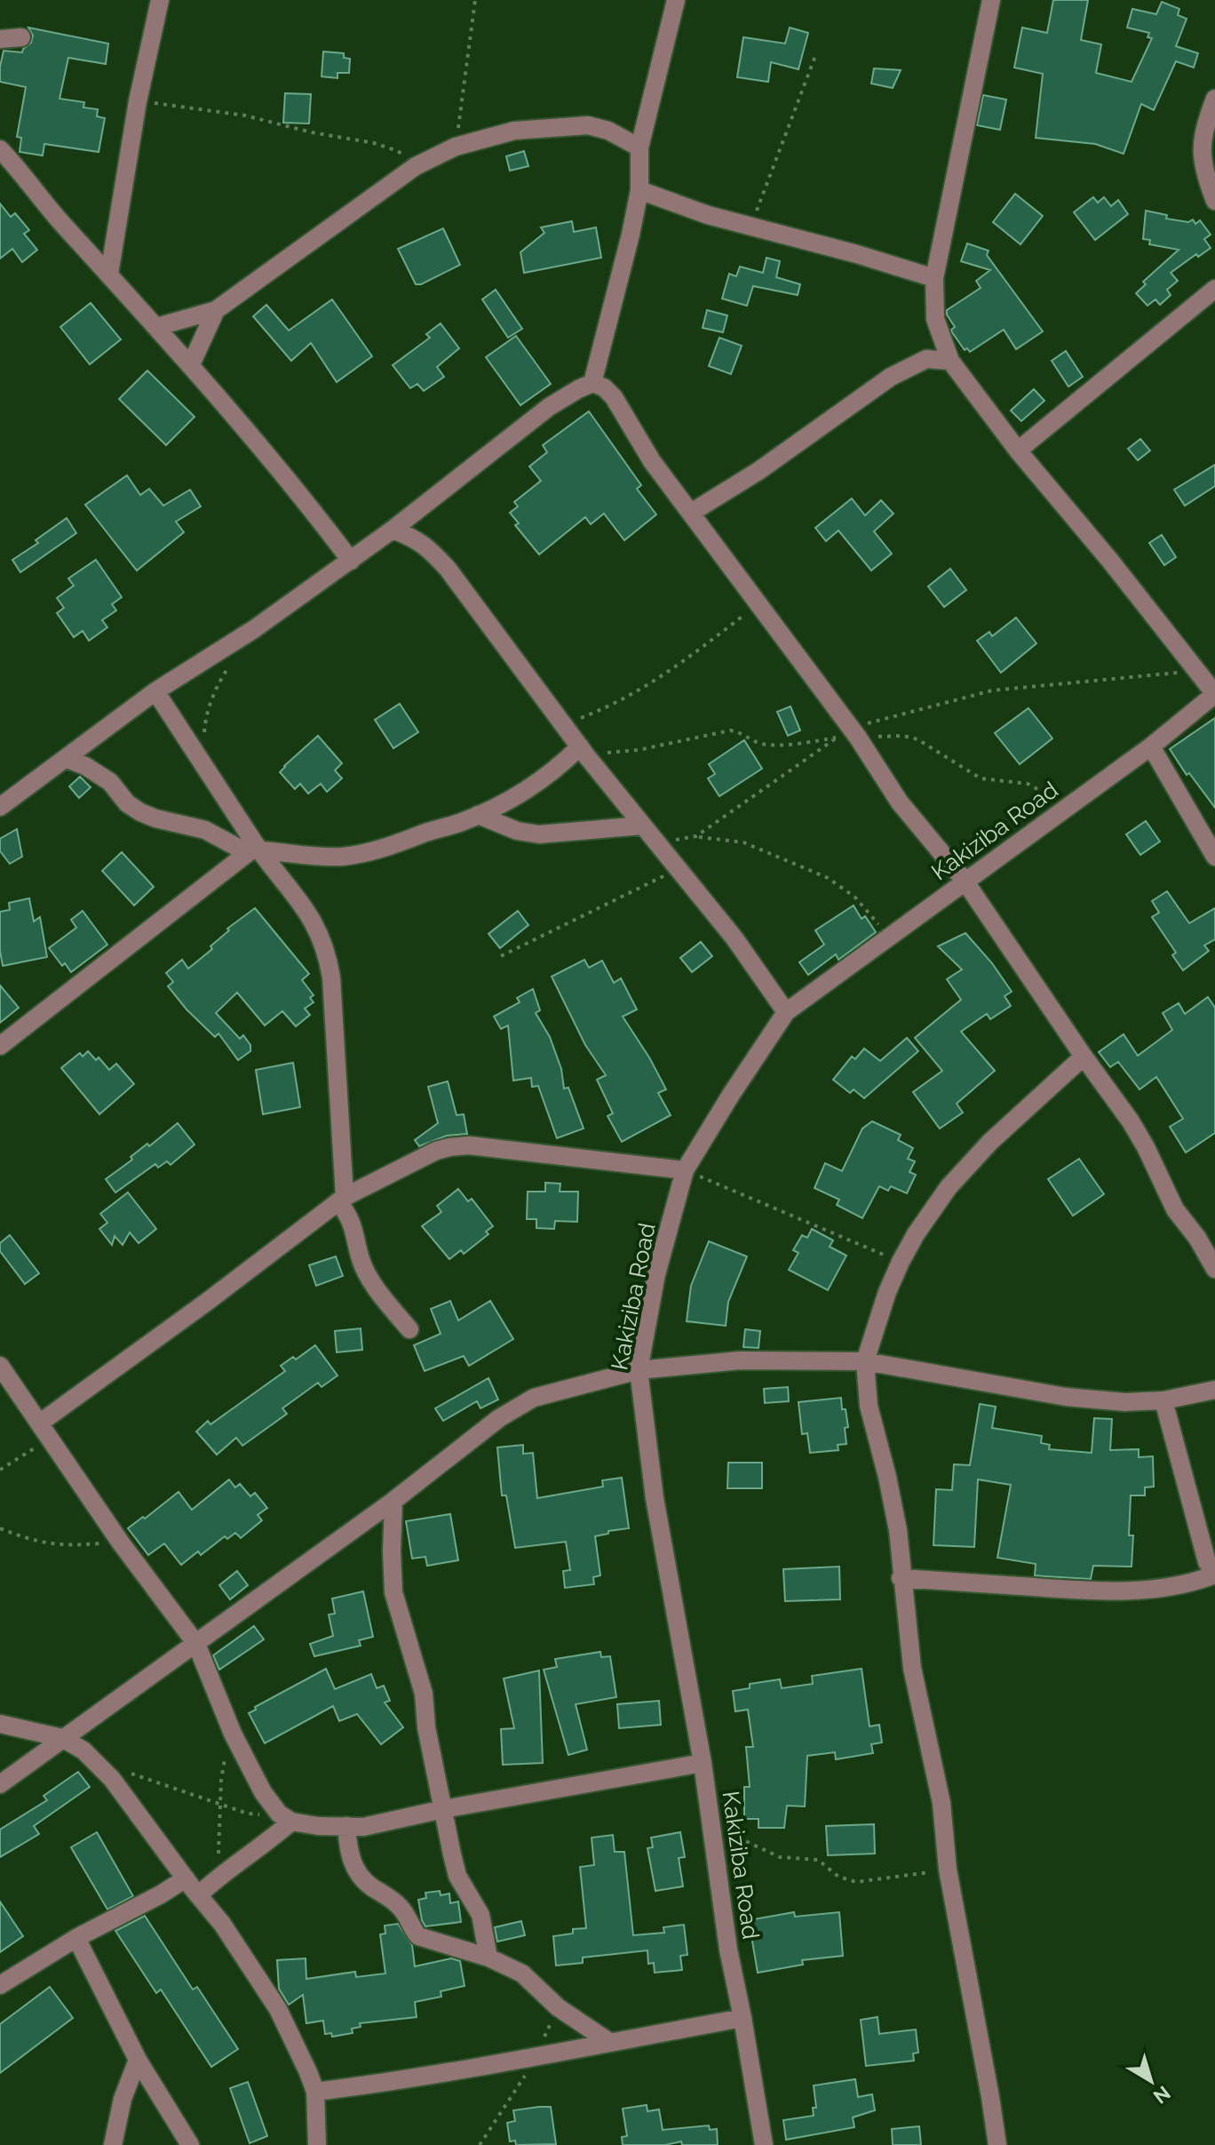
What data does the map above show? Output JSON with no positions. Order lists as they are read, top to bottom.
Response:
{
  "streets": {
    "street": ["Kakiziba Road"]
  },
  "north": "bottom right"
}
